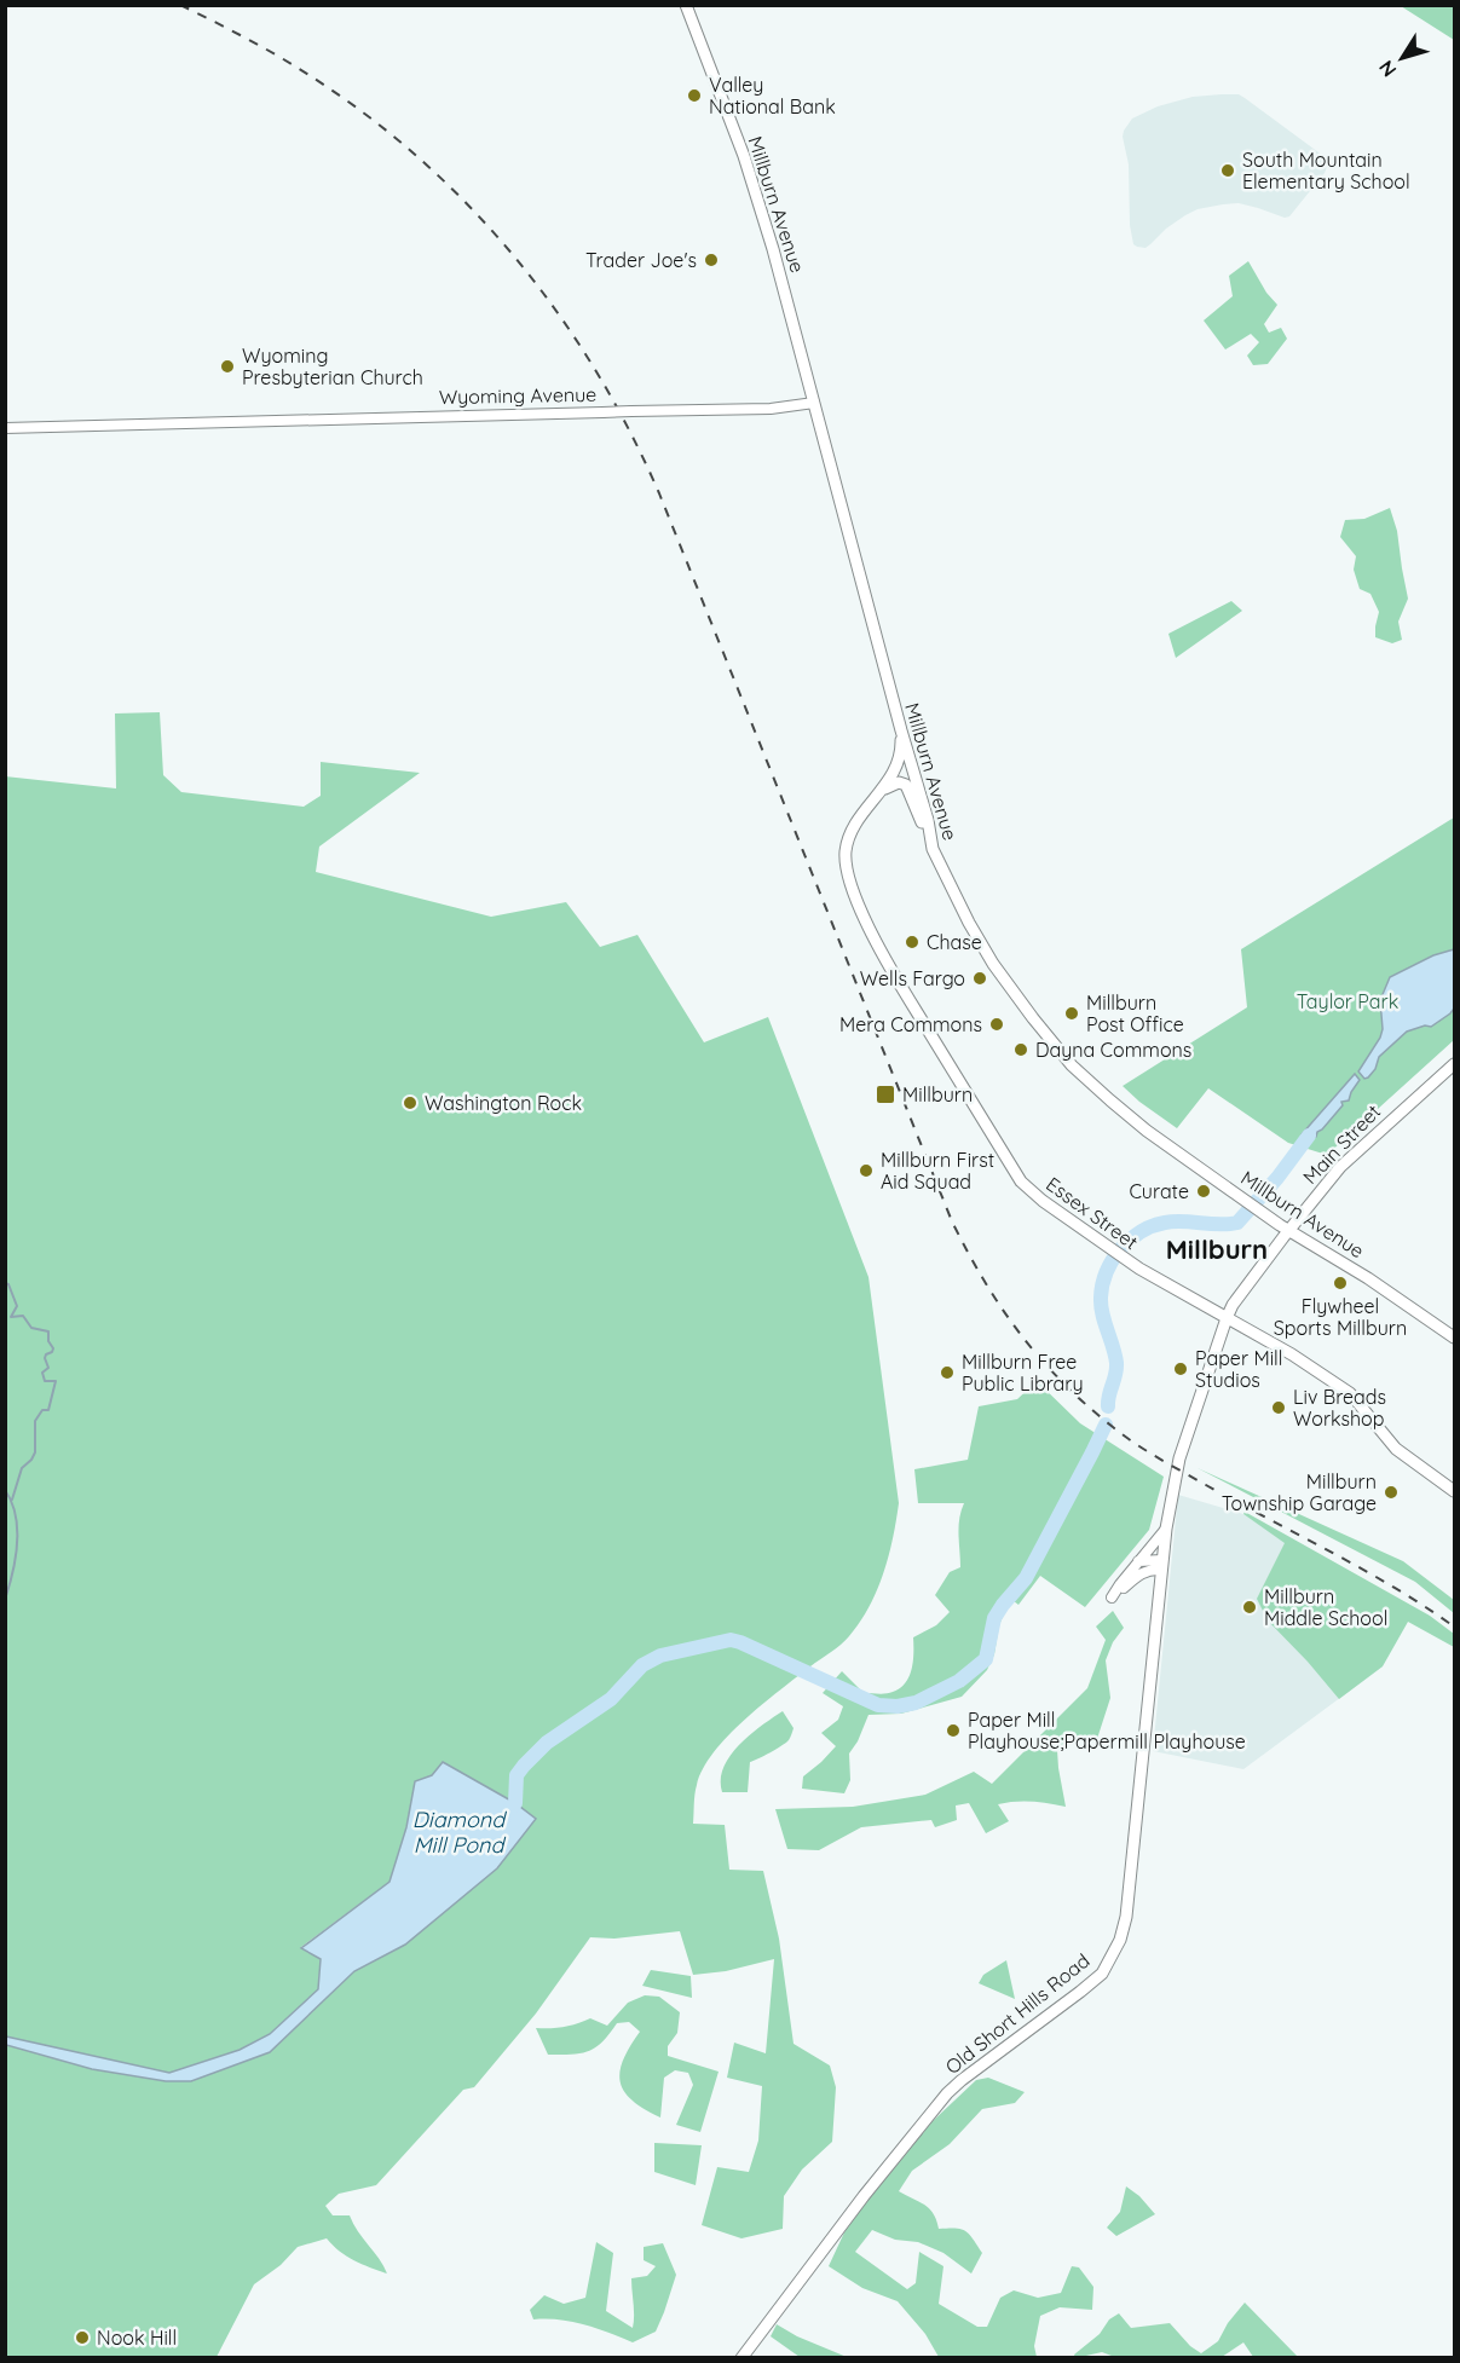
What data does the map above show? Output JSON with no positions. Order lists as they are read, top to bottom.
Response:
{
  "streets": {
    "main road": [
      "Millburn Avenue",
      "Wyoming Avenue",
      "Main Street",
      "Essex Street",
      "Old Short Hills Road"
    ]
  },
  "crossings": [
    ["Millburn Avenue", "Wyoming Avenue"],
    ["Millburn Avenue", "Main Street"],
    ["Millburn Avenue", "Essex Street"],
    ["Main Street", "Essex Street"],
    ["Main Street", "Old Short Hills Road"]
  ],
  "districts": ["Millburn"],
  "water": ["Diamond Mill Pond"],
  "parks": ["Taylor Park"],
  "places": {
    "other": [
      "Valley National Bank",
      "South Mountain Elementary School",
      "Trader Joe's",
      "Wyoming Presbyterian Church",
      "Chase",
      "Wells Fargo",
      "Millburn Post Office",
      "Mera Commons",
      "Dayna Commons",
      "Washington Rock",
      "Millburn First Aid Squad",
      "Curate",
      "Flywheel Sports Millburn",
      "Paper Mill Studios",
      "Millburn Free Public Library",
      "Liv Breads Workshop",
      "Millburn Township Garage",
      "Millburn Middle School",
      "Paper Mill Playhouse;Papermill Playhouse",
      "Nook Hill"
    ],
    "transit": ["Millburn"]
  },
  "north": "bottom left"
}
